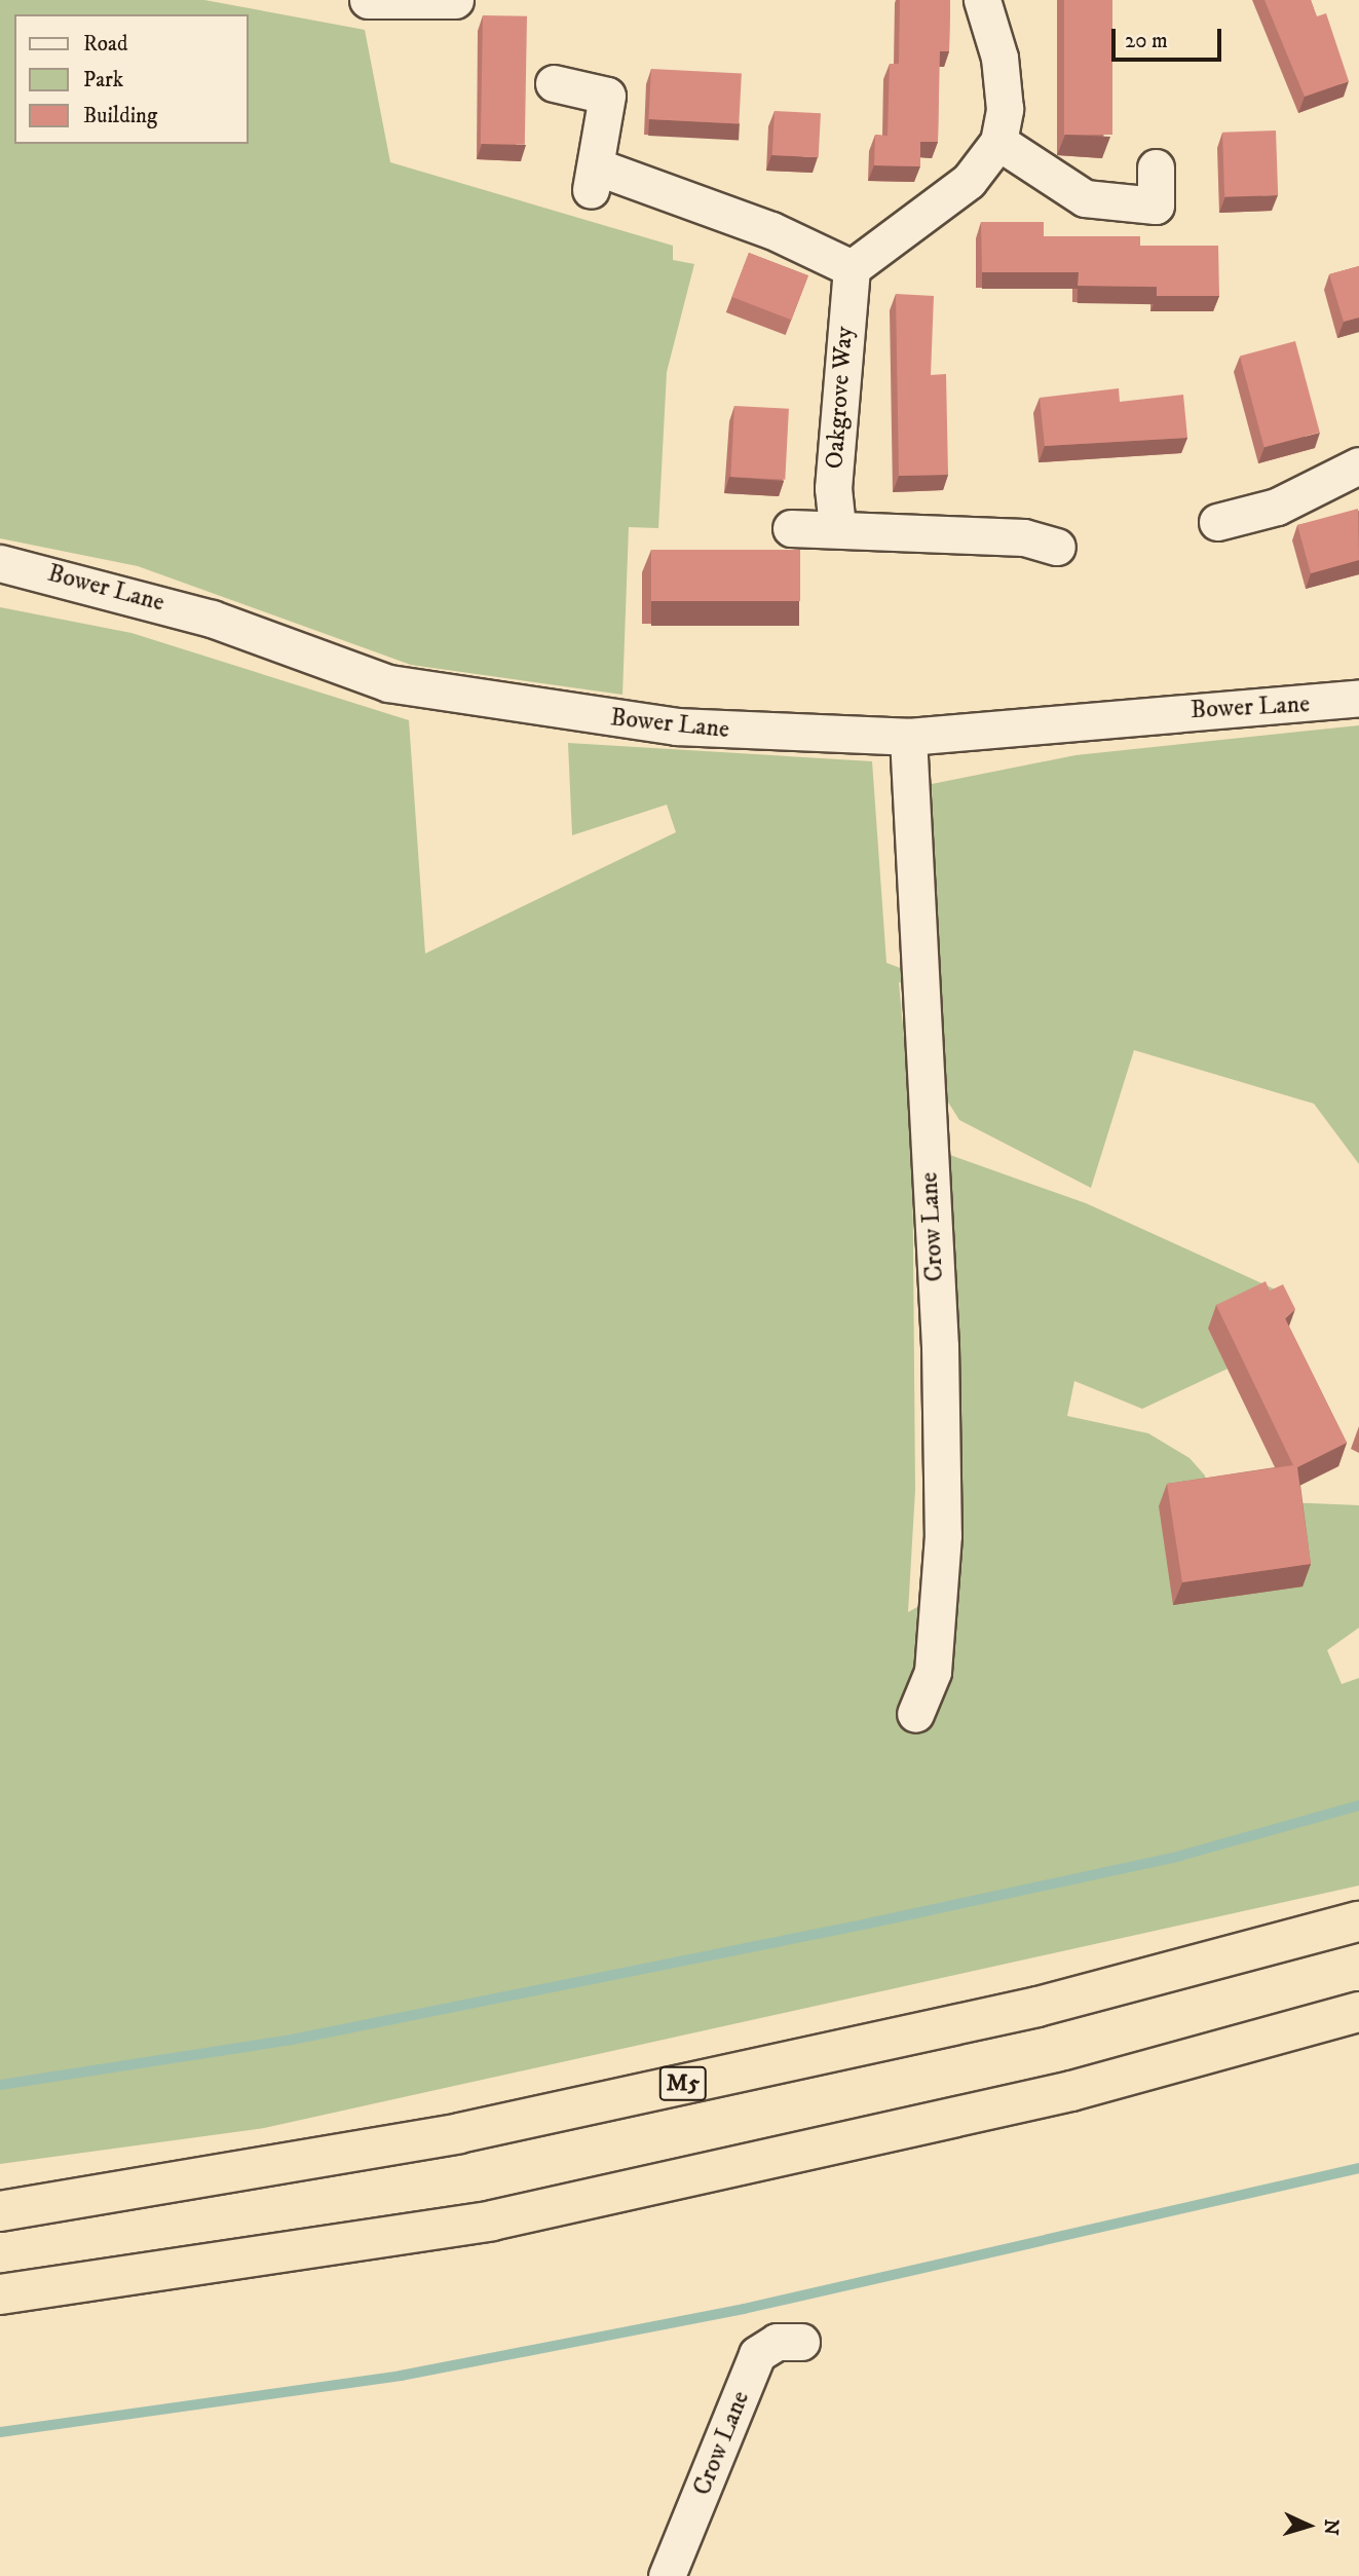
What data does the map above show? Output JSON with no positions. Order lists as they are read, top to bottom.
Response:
{
  "streets": {
    "highway": ["M5"],
    "street": ["Oakgrove Way", "Bower Lane", "Crow Lane"]
  },
  "crossings": [
    ["Bower Lane", "Crow Lane"]
  ],
  "legend": ["Road", "Park", "Building"],
  "scale_bar": "20 m",
  "north": "right"
}
